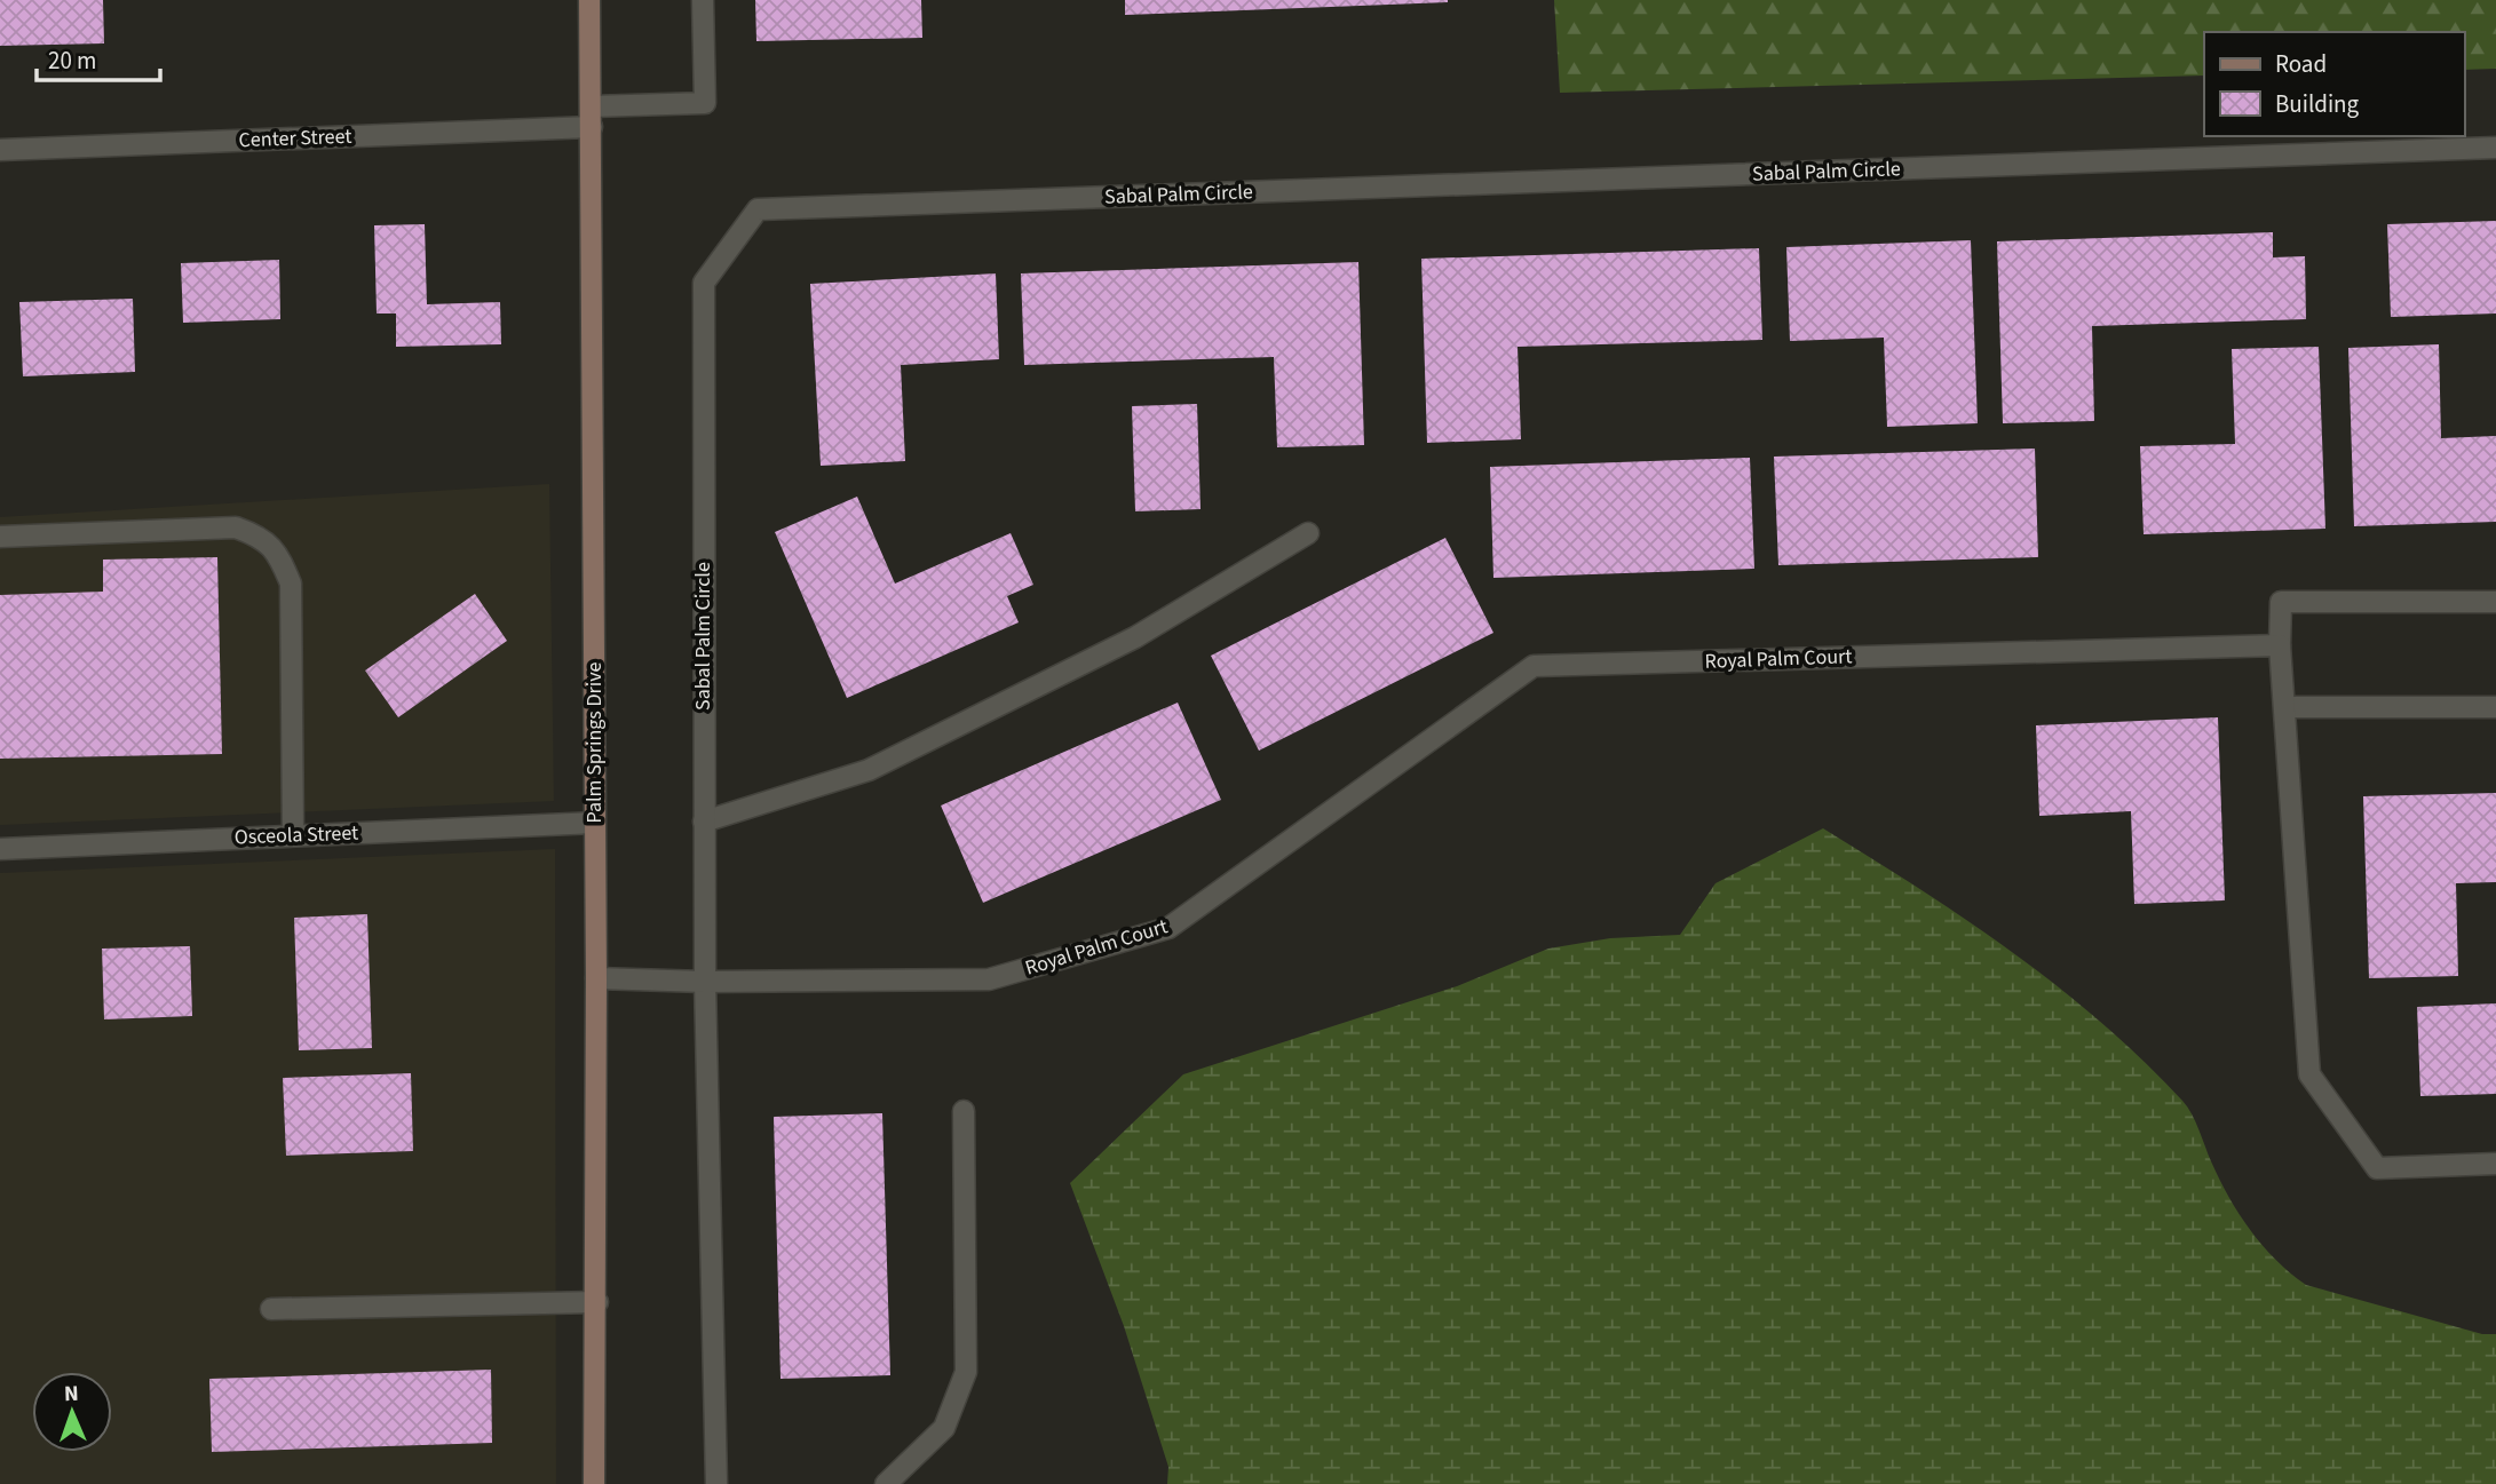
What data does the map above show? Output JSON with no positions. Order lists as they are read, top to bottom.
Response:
{
  "streets": {
    "street": [
      "Center Street",
      "Sabal Palm Circle",
      "Royal Palm Court",
      "Palm Springs Drive",
      "Osceola Street"
    ]
  },
  "crossings": [
    ["Center Street", "Palm Springs Drive"],
    ["Sabal Palm Circle", "Royal Palm Court"],
    ["Palm Springs Drive", "Osceola Street"]
  ],
  "legend": ["Road", "Building"],
  "scale_bar": "20 m",
  "north": "top"
}
